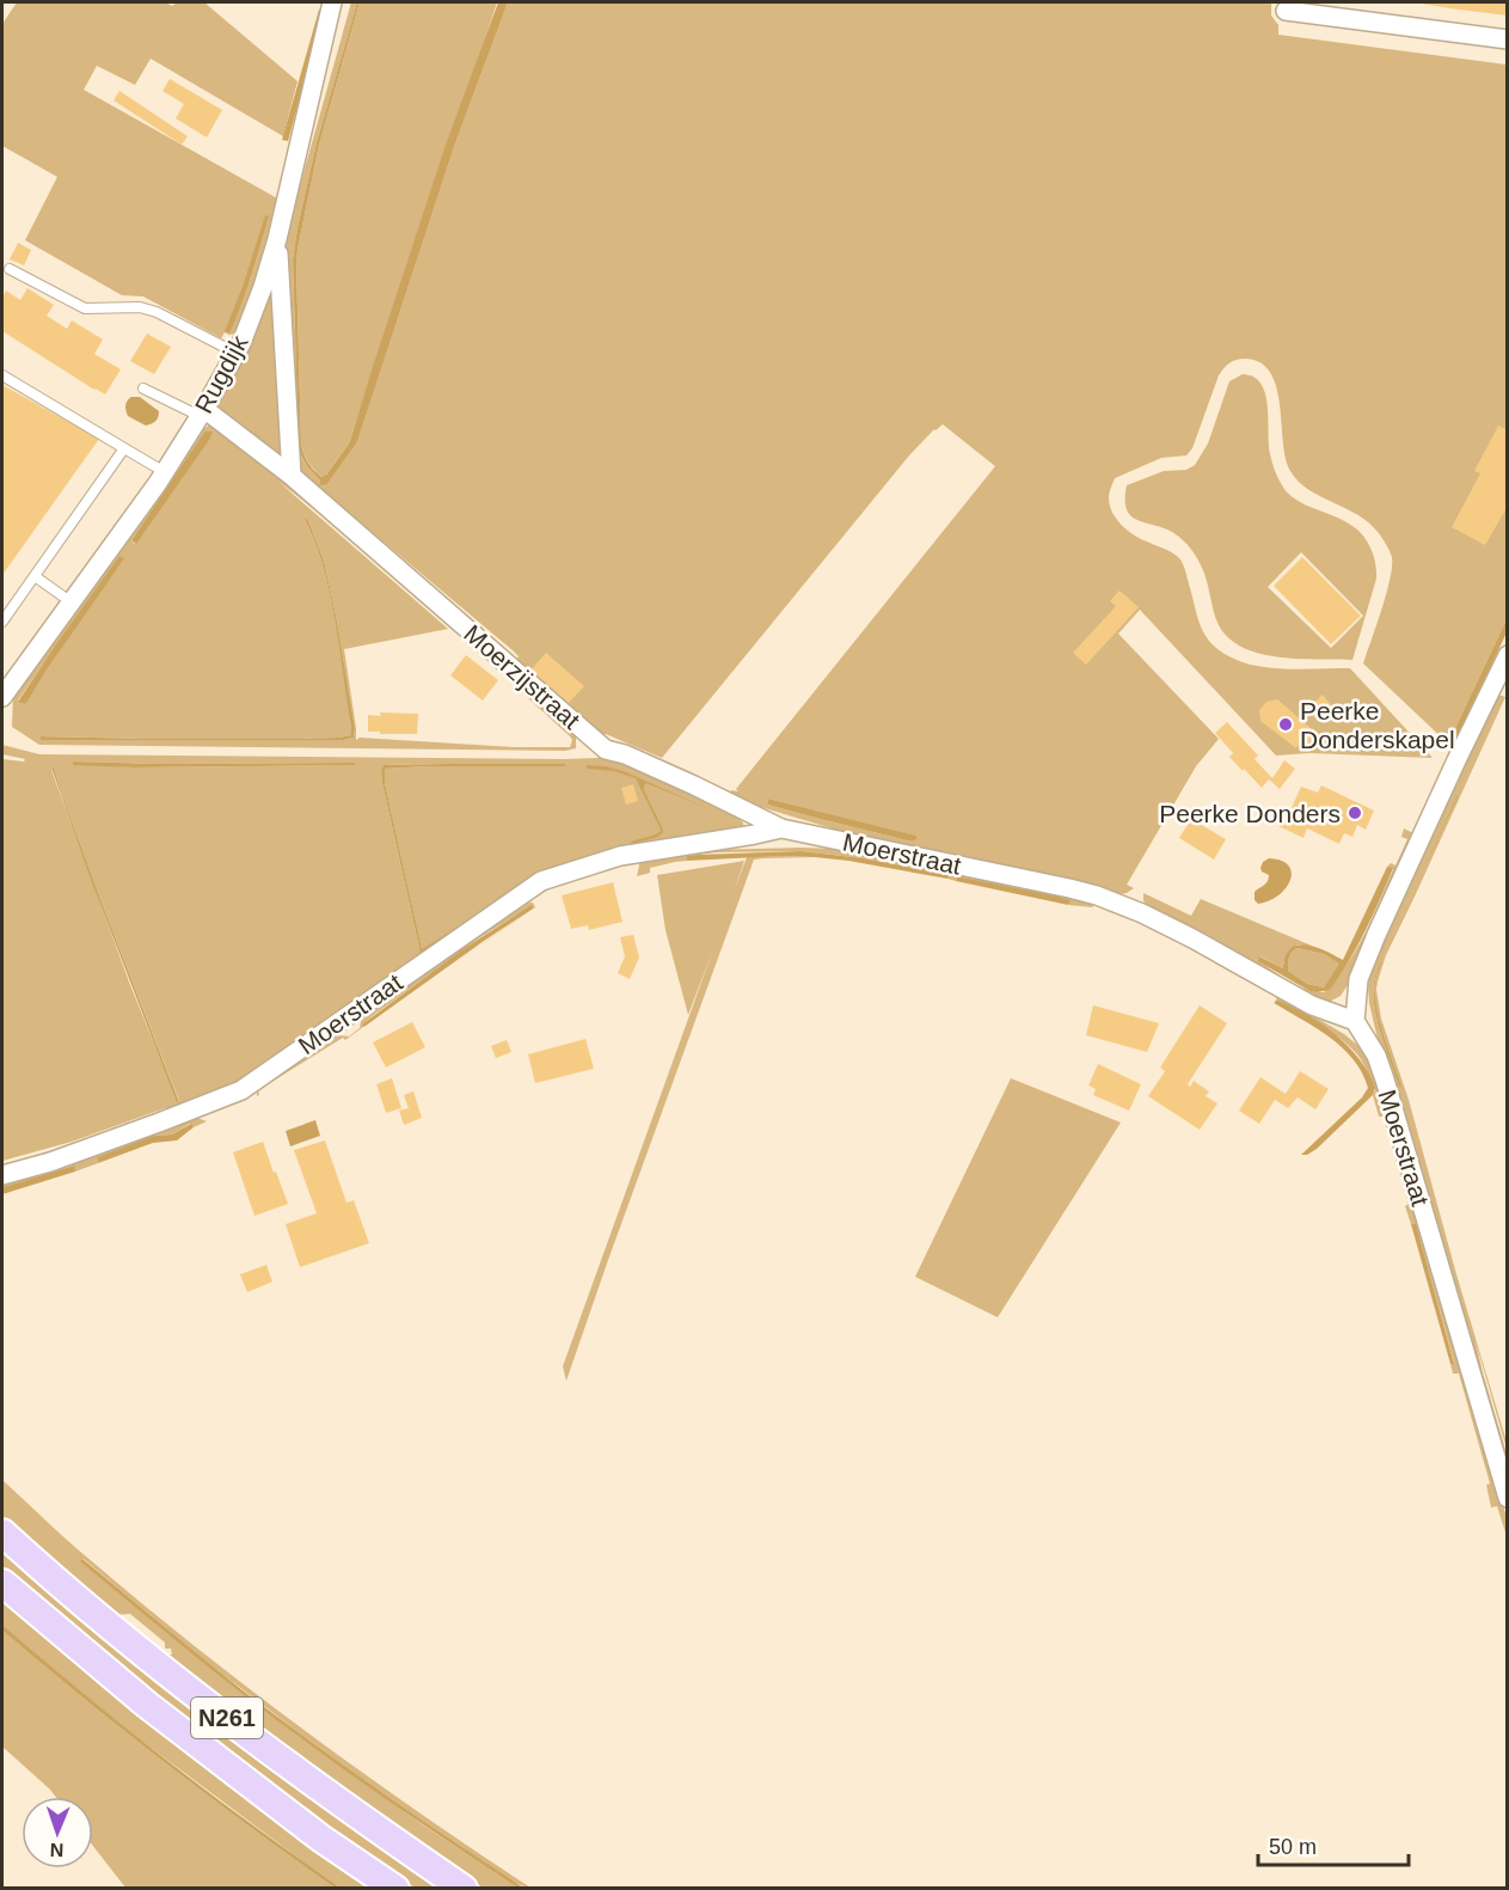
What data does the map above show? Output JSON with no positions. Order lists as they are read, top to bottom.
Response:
{
  "streets": {
    "main road": ["N261"],
    "street": ["Rugdijk", "Moerzijstraat", "Moerstraat"]
  },
  "crossings": [
    ["Rugdijk", "Moerzijstraat"],
    ["Moerzijstraat", "Moerstraat"]
  ],
  "places": ["Peerke Donderskapel", "Peerke Donders"],
  "scale_bar": "50 m",
  "north": "bottom"
}
